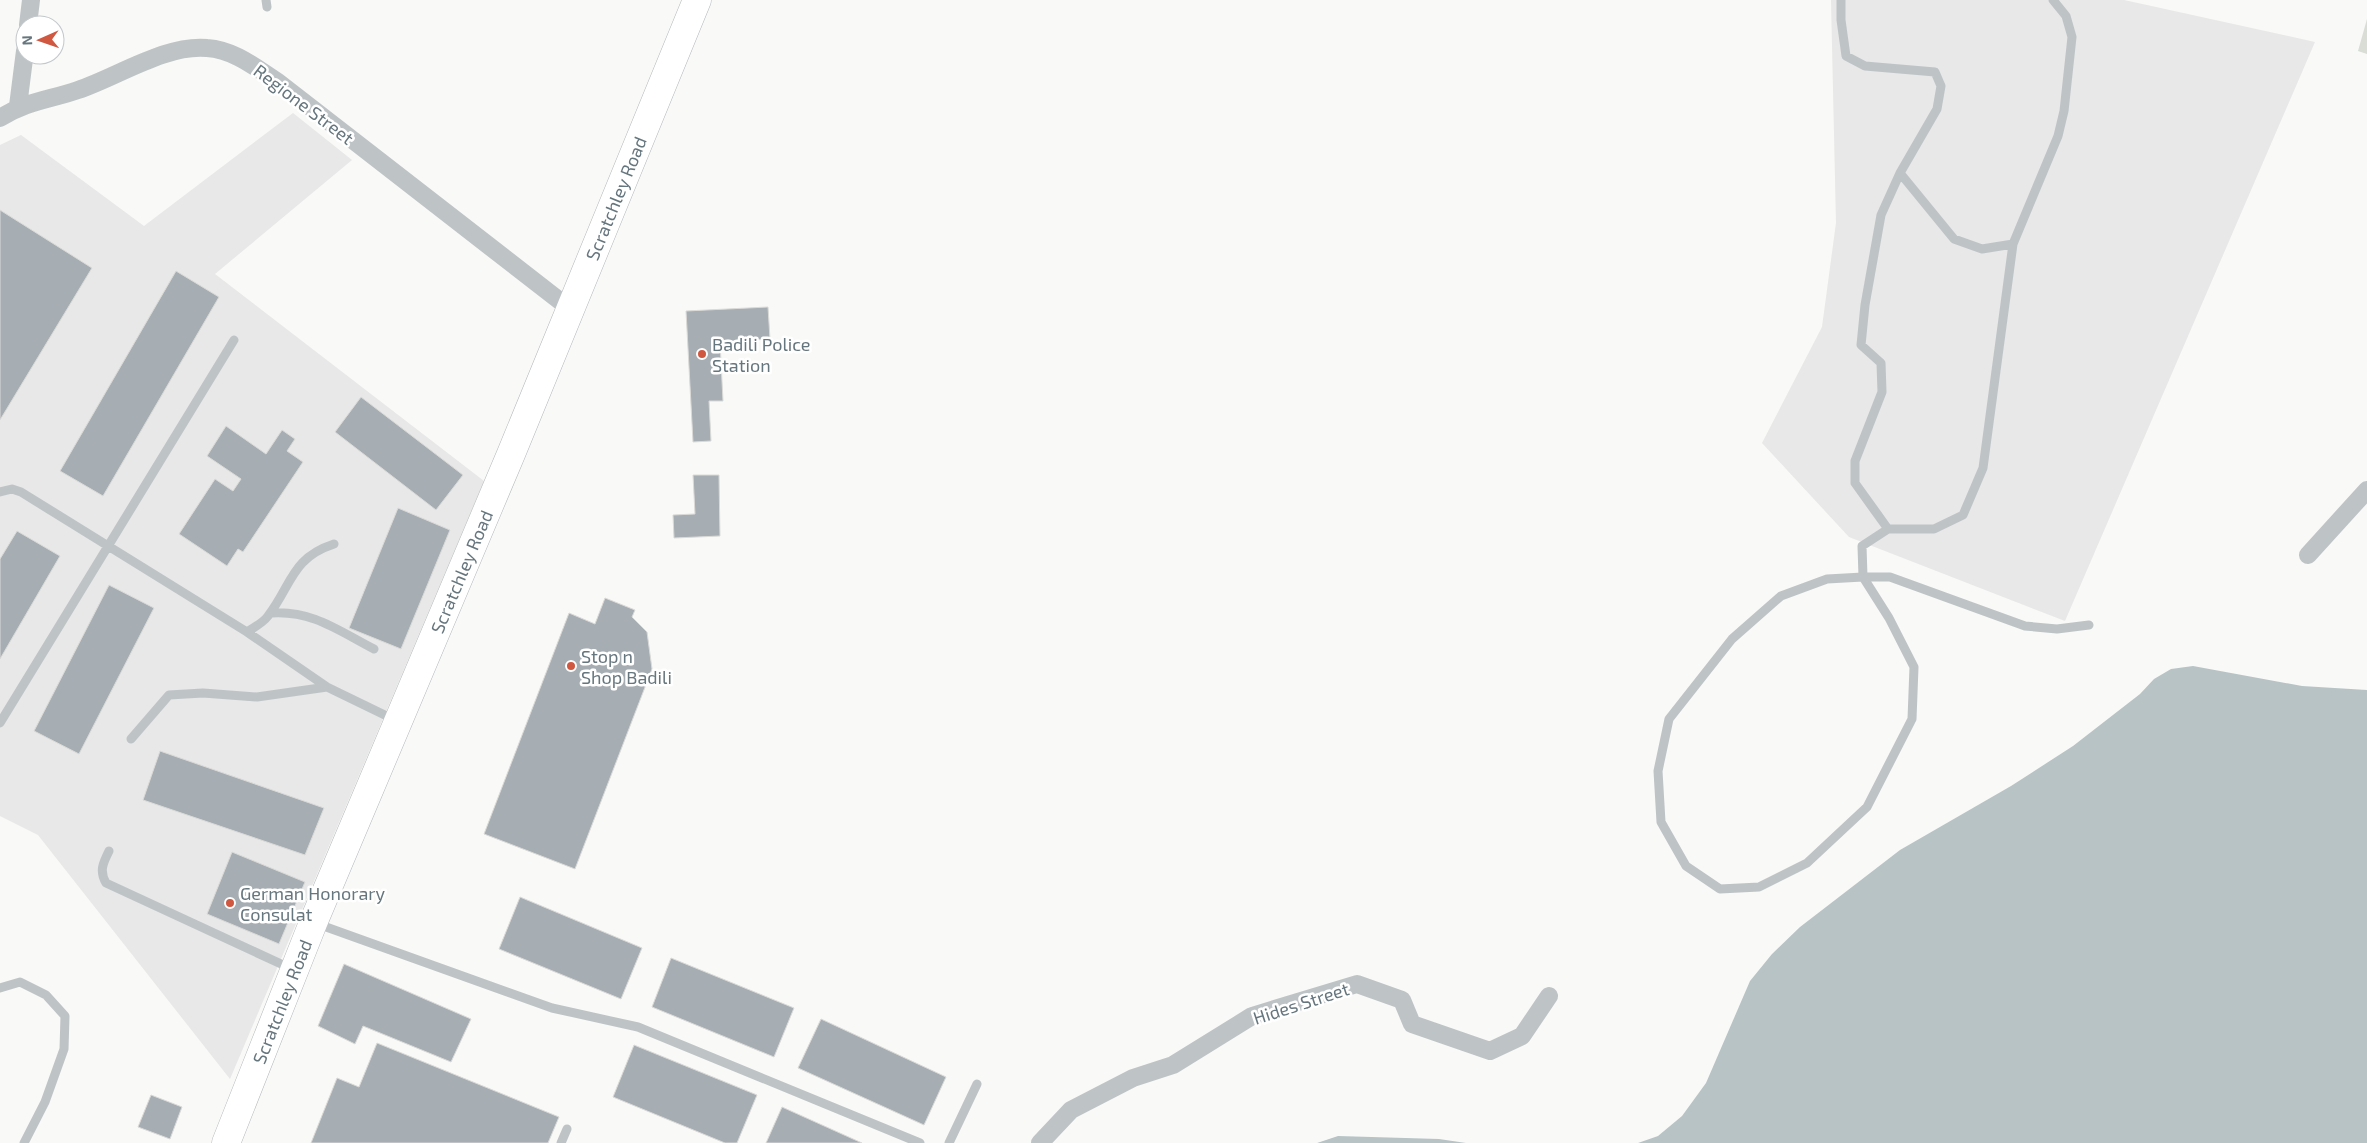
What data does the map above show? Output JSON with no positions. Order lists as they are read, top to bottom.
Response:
{
  "streets": {
    "main road": ["Scratchley Road"],
    "street": ["Regione Street", "Hides Street"]
  },
  "crossings": [
    ["Regione Street", "Scratchley Road"]
  ],
  "places": ["Badili Police Station", "Stop n Shop Badili", "German Honorary Consulat"],
  "north": "left"
}
